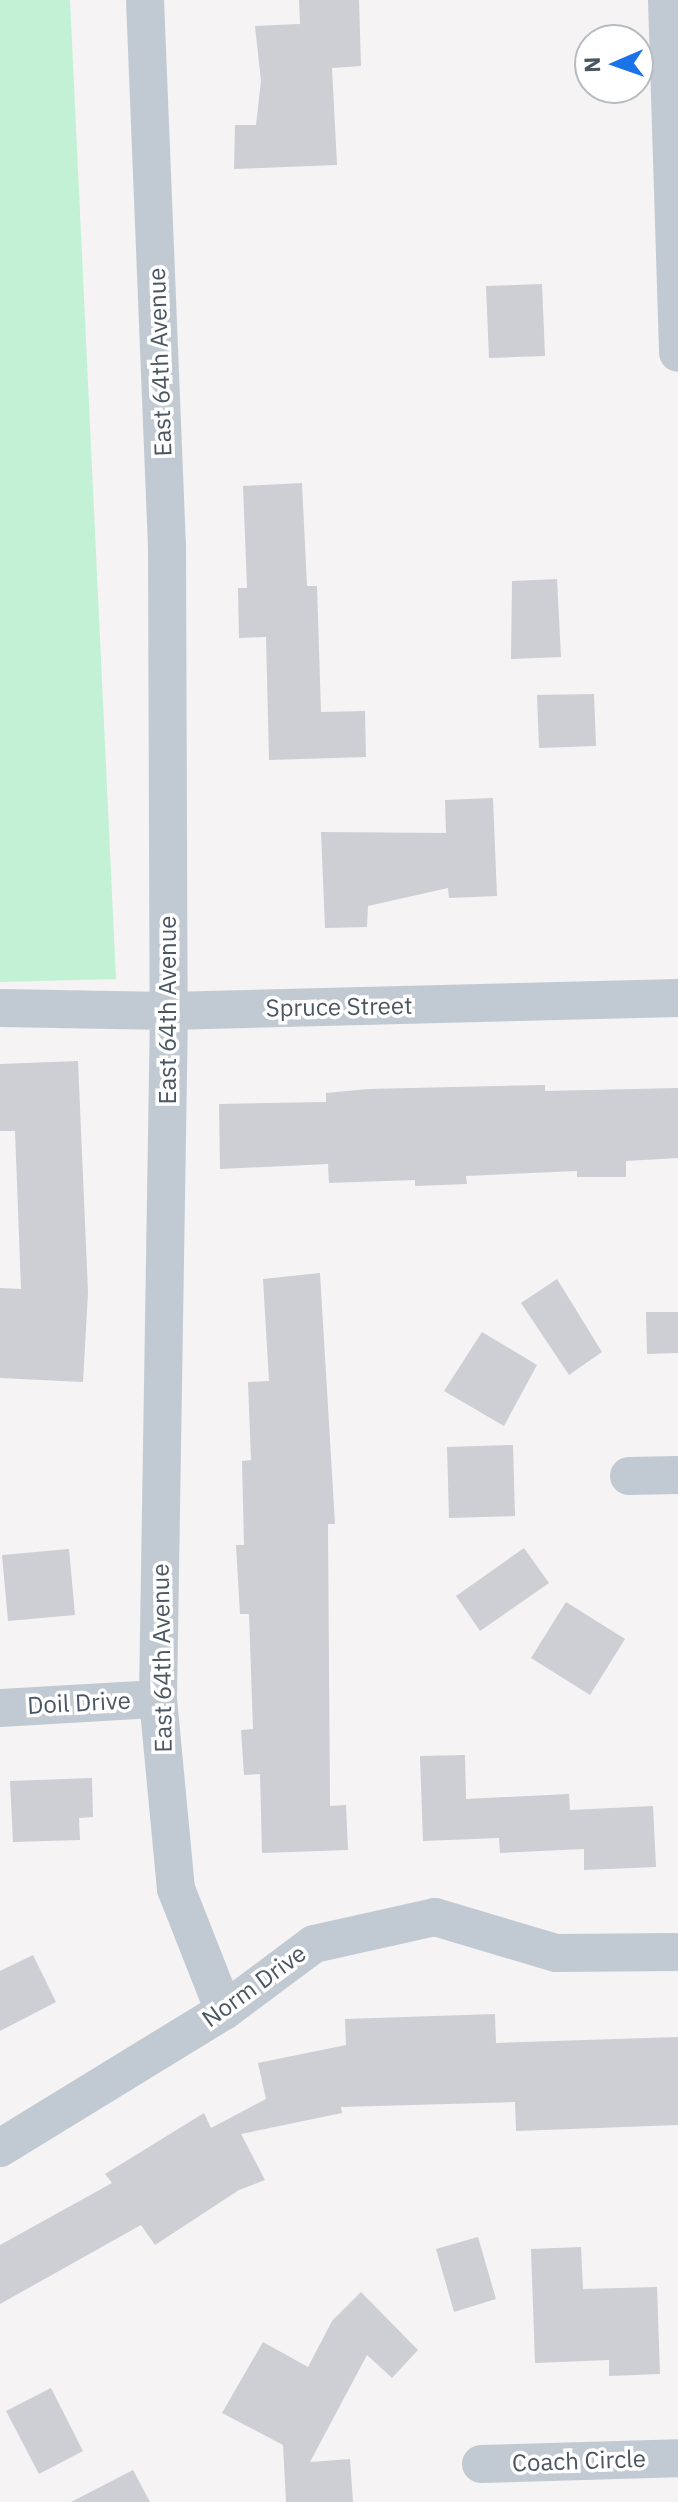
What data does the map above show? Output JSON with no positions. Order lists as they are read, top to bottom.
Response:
{
  "streets": {
    "street": [
      "East 64th Avenue",
      "Spruce Street",
      "Doil Drive",
      "Norm Drive",
      "Coach Circle"
    ]
  },
  "crossings": [
    ["East 64th Avenue", "Spruce Street"],
    ["East 64th Avenue", "Doil Drive"],
    ["East 64th Avenue", "Norm Drive"]
  ],
  "north": "left"
}
